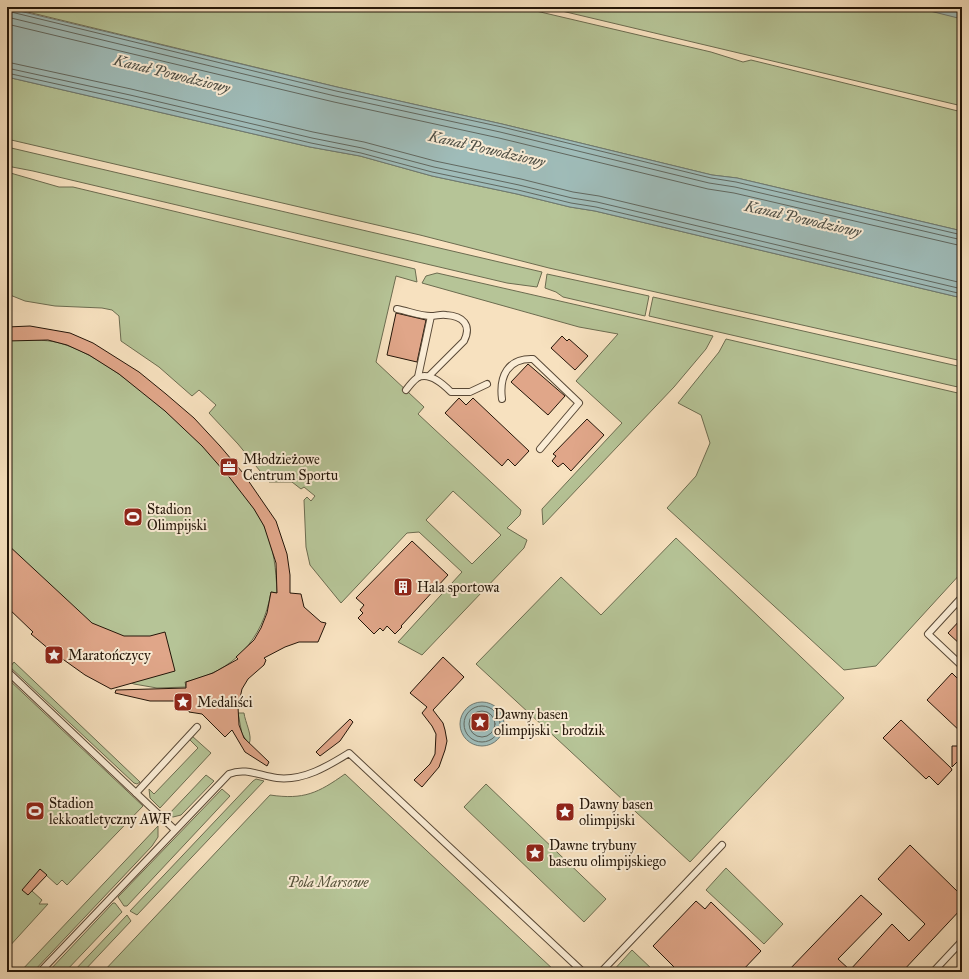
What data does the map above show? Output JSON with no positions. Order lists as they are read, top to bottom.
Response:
{
  "water": ["Kanał Powodziowy"],
  "parks": ["Pola Marsowe"],
  "places": {
    "office": ["Młodzieżowe Centrum Sportu"],
    "sports": ["Stadion Olimpijski", "Stadion lekkoatletyczny AWF"],
    "building": ["Hala sportowa"],
    "place": [
      "Maratończycy",
      "Medaliści",
      "Dawny basen olimpijski - brodzik",
      "Dawny basen olimpijski",
      "Dawne trybuny basenu olimpijskiego"
    ]
  }
}
